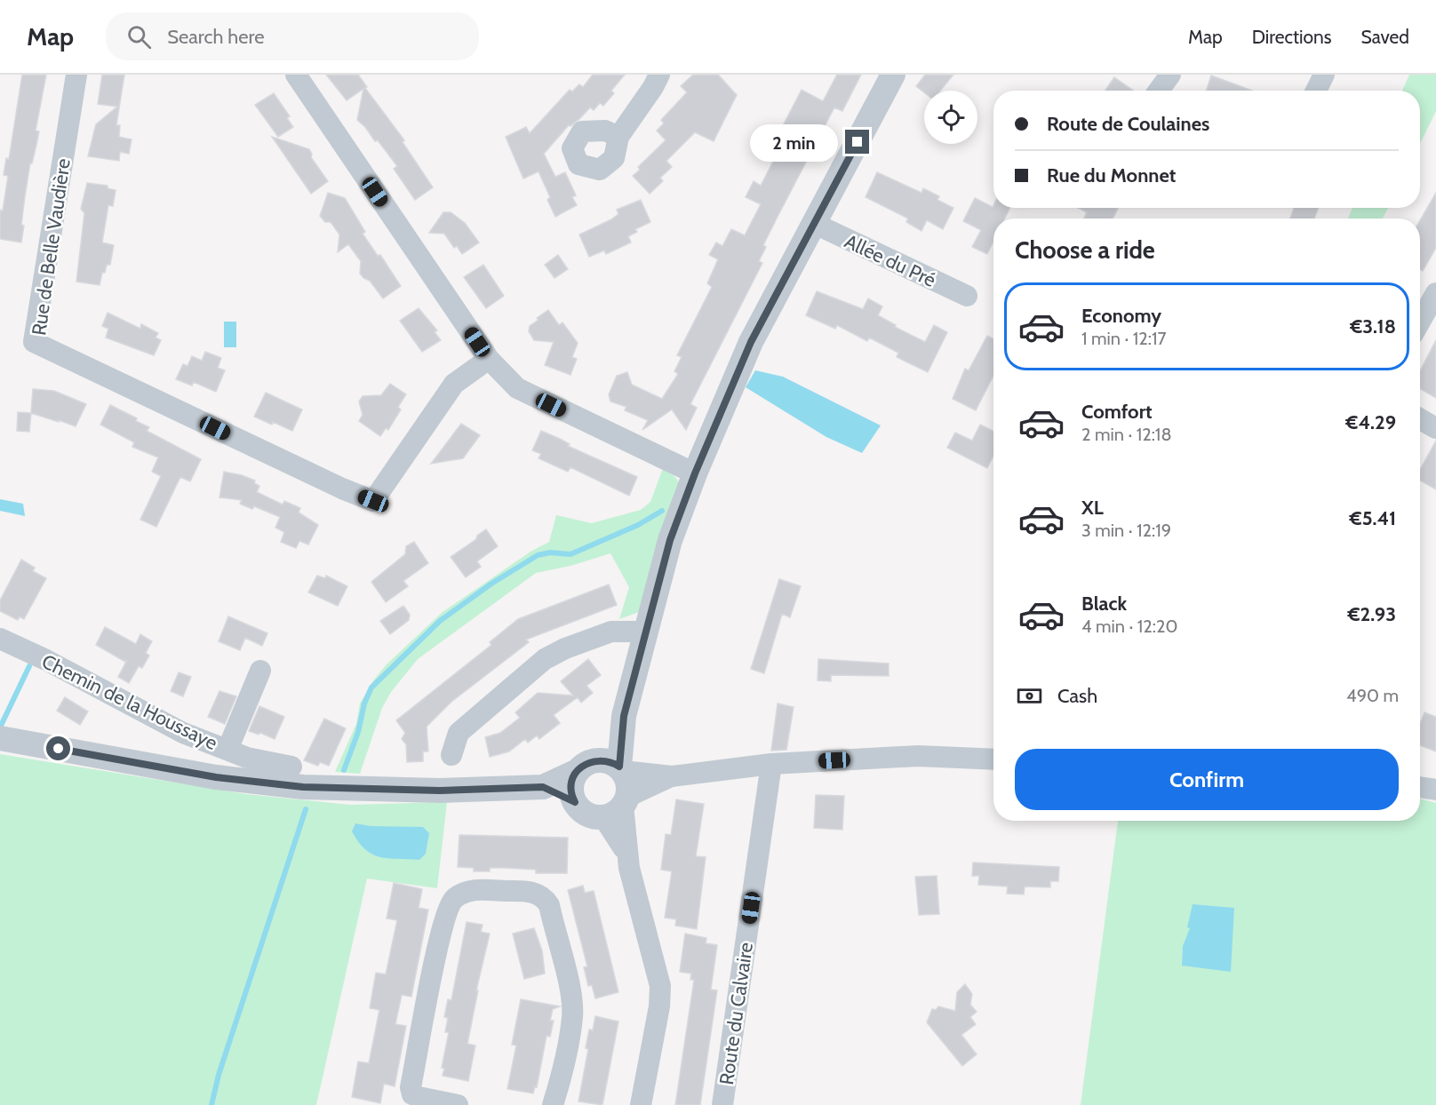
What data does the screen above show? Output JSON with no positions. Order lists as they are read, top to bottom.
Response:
{
  "streets": {
    "street": [
      "Rue de Belle Vaudière",
      "Allée du Pré",
      "Chemin de la Houssaye",
      "Route du Calvaire"
    ]
  },
  "page": {
    "header": "Map",
    "search": "Search here",
    "nav": ["Map", "Directions", "Saved"],
    "banner": ["Route de Coulaines", "Rue du Monnet"],
    "bubble": "2 min",
    "heading": "Choose a ride",
    "list": [
      {
        "name": "Economy",
        "note": "1 min · 12:17",
        "value": "€3.18"
      },
      {
        "name": "Comfort",
        "note": "2 min · 12:18",
        "value": "€4.29"
      },
      {
        "name": "XL",
        "note": "3 min · 12:19",
        "value": "€5.41"
      },
      {
        "name": "Black",
        "note": "4 min · 12:20",
        "value": "€2.93"
      }
    ],
    "pay": ["Cash", "490 m"],
    "buttons": "Confirm"
  }
}
